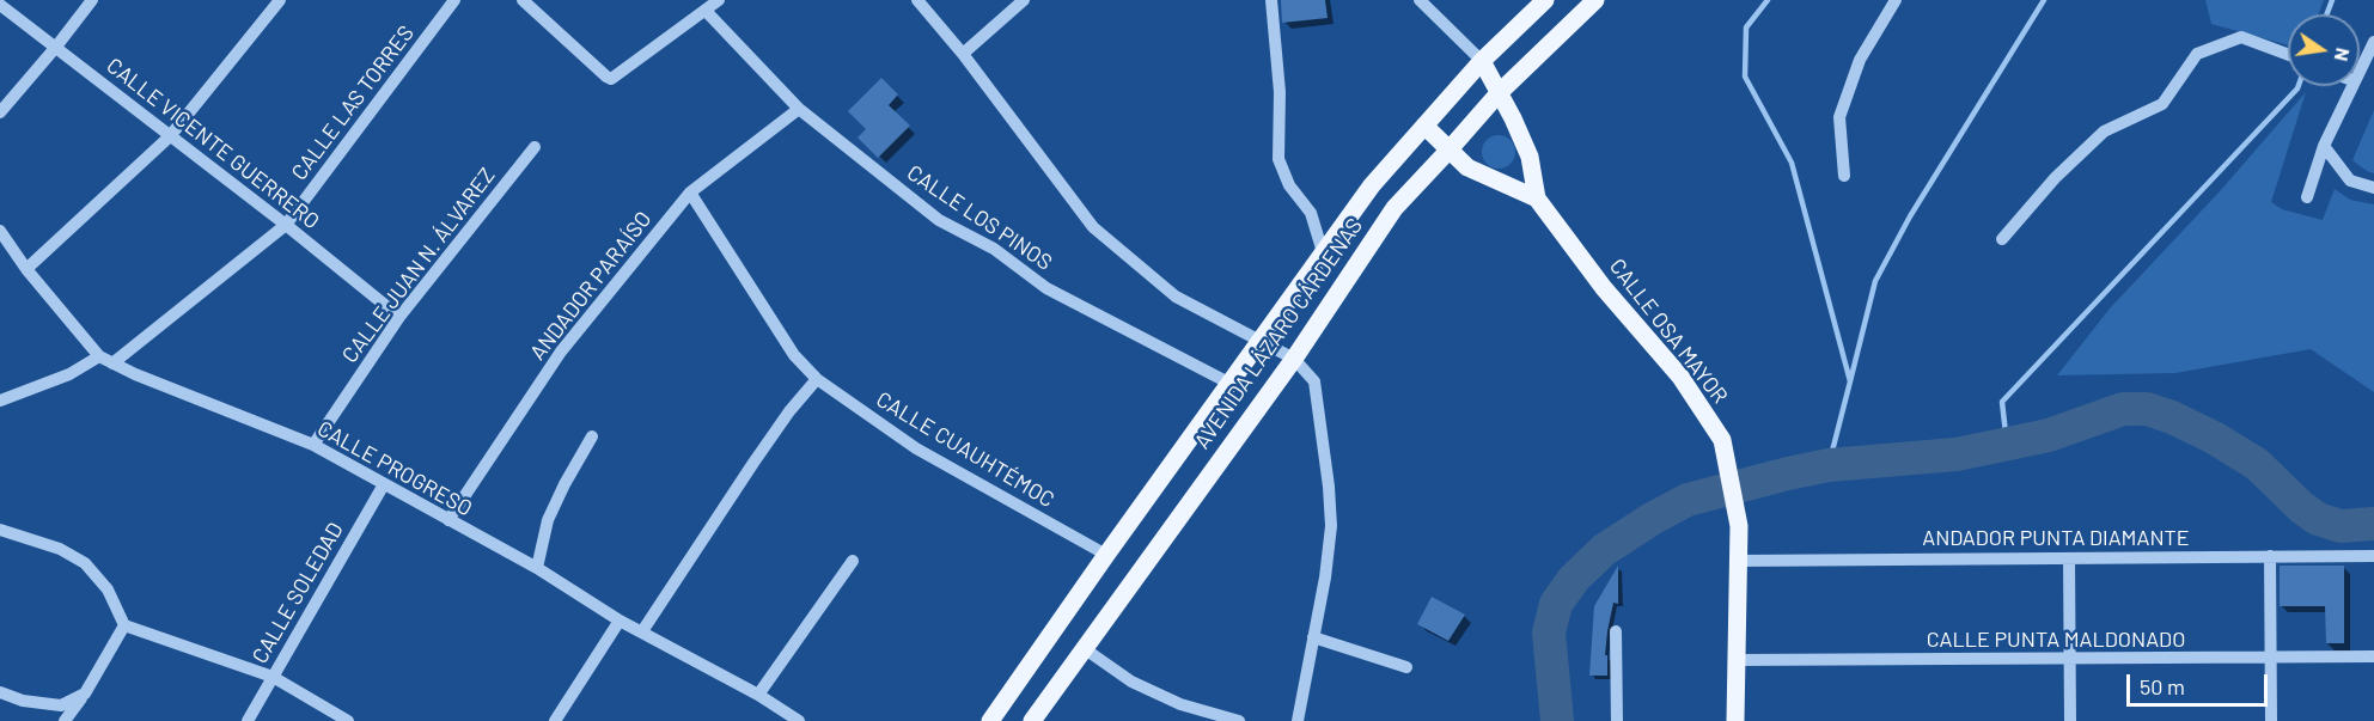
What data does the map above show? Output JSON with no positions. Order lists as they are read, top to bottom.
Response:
{
  "streets": {
    "main road": ["CALLE OSA MAYOR", "AVENIDA LÁZARO CÁRDENAS"],
    "street": [
      "CALLE LAS TORRES",
      "CALLE VICENTE GUERRERO",
      "CALLE LOS PINOS",
      "CALLE JUAN N. ÁLVAREZ",
      "ANDADOR PARAÍSO",
      "CALLE CUAUHTÉMOC",
      "CALLE PROGRESO",
      "ANDADOR PUNTA DIAMANTE",
      "CALLE SOLEDAD",
      "CALLE PUNTA MALDONADO"
    ]
  },
  "crossings": [
    ["CALLE LAS TORRES", "CALLE VICENTE GUERRERO"],
    ["CALLE LAS TORRES", "CALLE PROGRESO"],
    ["CALLE VICENTE GUERRERO", "CALLE JUAN N. ÁLVAREZ"],
    ["CALLE LOS PINOS", "ANDADOR PARAÍSO"],
    ["CALLE LOS PINOS", "AVENIDA LÁZARO CÁRDENAS"],
    ["CALLE JUAN N. ÁLVAREZ", "CALLE PROGRESO"],
    ["ANDADOR PARAÍSO", "CALLE CUAUHTÉMOC"],
    ["ANDADOR PARAÍSO", "CALLE PROGRESO"],
    ["CALLE OSA MAYOR", "AVENIDA LÁZARO CÁRDENAS"],
    ["CALLE OSA MAYOR", "ANDADOR PUNTA DIAMANTE"],
    ["CALLE OSA MAYOR", "CALLE PUNTA MALDONADO"],
    ["AVENIDA LÁZARO CÁRDENAS", "CALLE CUAUHTÉMOC"],
    ["CALLE PROGRESO", "CALLE SOLEDAD"]
  ],
  "scale_bar": "50 m",
  "north": "right"
}
